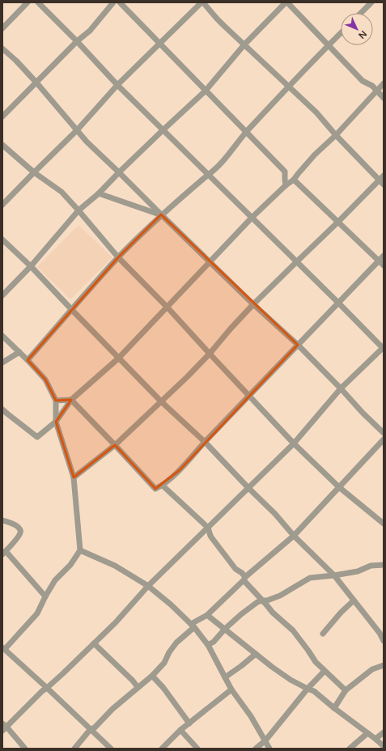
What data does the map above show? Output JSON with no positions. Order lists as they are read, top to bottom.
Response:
{
  "north": "bottom right"
}
